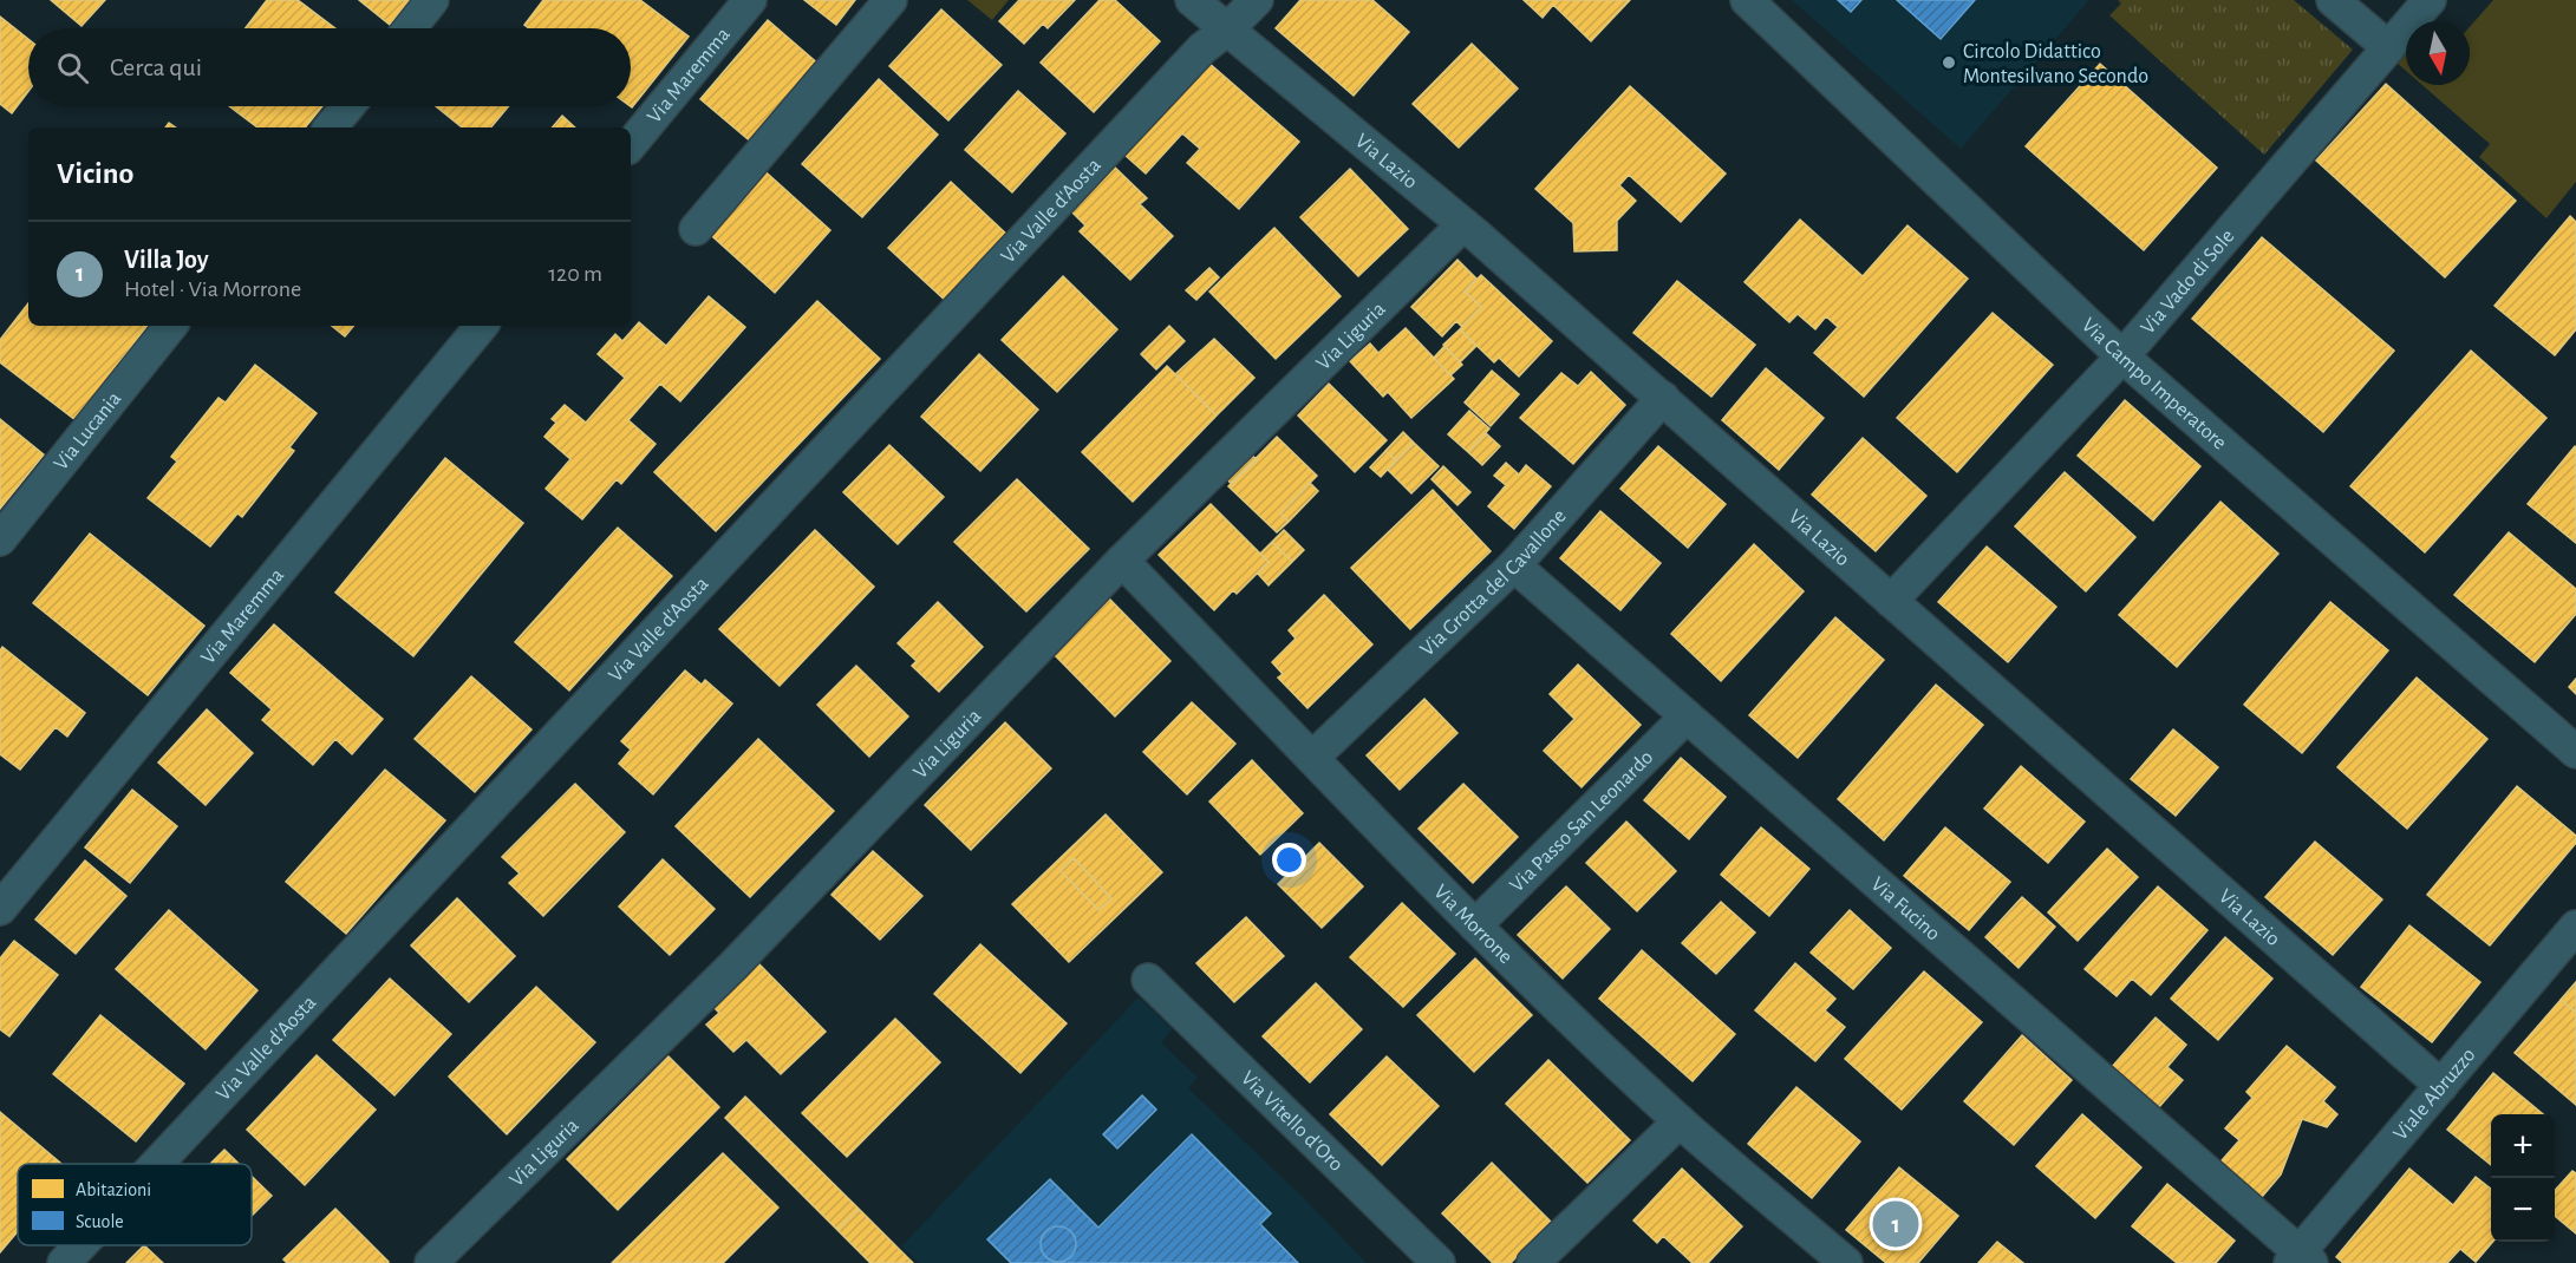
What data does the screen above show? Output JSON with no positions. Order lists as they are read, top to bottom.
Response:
{
  "streets": {
    "street": [
      "Via Maremma",
      "Via Lazio",
      "Via Valle d'Aosta",
      "Via Vado di Sole",
      "Via Liguria",
      "Via Campo Imperatore",
      "Via Lucania",
      "Via Grotta del Cavallone",
      "Via Passo San Leonardo",
      "Via Fucino",
      "Via Morrone",
      "Viale Abruzzo",
      "Via Vitello d'Oro"
    ]
  },
  "crossings": [
    ["Via Lazio", "Via Valle d'Aosta"],
    ["Via Lazio", "Via Vado di Sole"],
    ["Via Lazio", "Via Liguria"],
    ["Via Lazio", "Via Grotta del Cavallone"],
    ["Via Lazio", "Viale Abruzzo"],
    ["Via Vado di Sole", "Via Campo Imperatore"],
    ["Via Liguria", "Via Morrone"],
    ["Via Grotta del Cavallone", "Via Fucino"],
    ["Via Grotta del Cavallone", "Via Morrone"],
    ["Via Passo San Leonardo", "Via Fucino"],
    ["Via Passo San Leonardo", "Via Morrone"],
    ["Via Fucino", "Viale Abruzzo"]
  ],
  "places": ["Circolo Didattico Montesilvano Secondo"],
  "legend": ["Abitazioni", "Scuole"],
  "north": "bottom",
  "page": {
    "search": "Cerca qui",
    "heading": "Vicino",
    "list": [
      {
        "mark": "1",
        "name": "Villa Joy",
        "note": "Hotel · Via Morrone",
        "value": "120 m"
      }
    ],
    "map_buttons": ["+", "−"],
    "pins": "1"
  }
}
